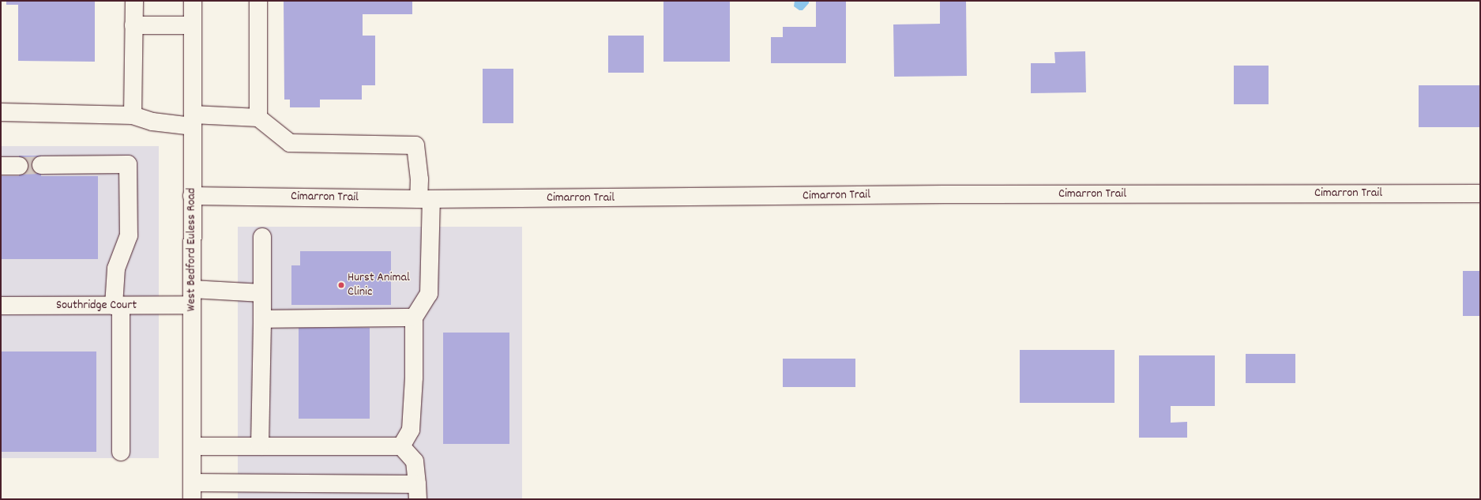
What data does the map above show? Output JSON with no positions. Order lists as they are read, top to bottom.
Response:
{
  "streets": {
    "street": ["Cimarron Trail", "West Bedford Euless Road", "Southridge Court"]
  },
  "crossings": [
    ["Cimarron Trail", "West Bedford Euless Road"],
    ["West Bedford Euless Road", "Southridge Court"]
  ],
  "places": ["Hurst Animal Clinic"]
}
